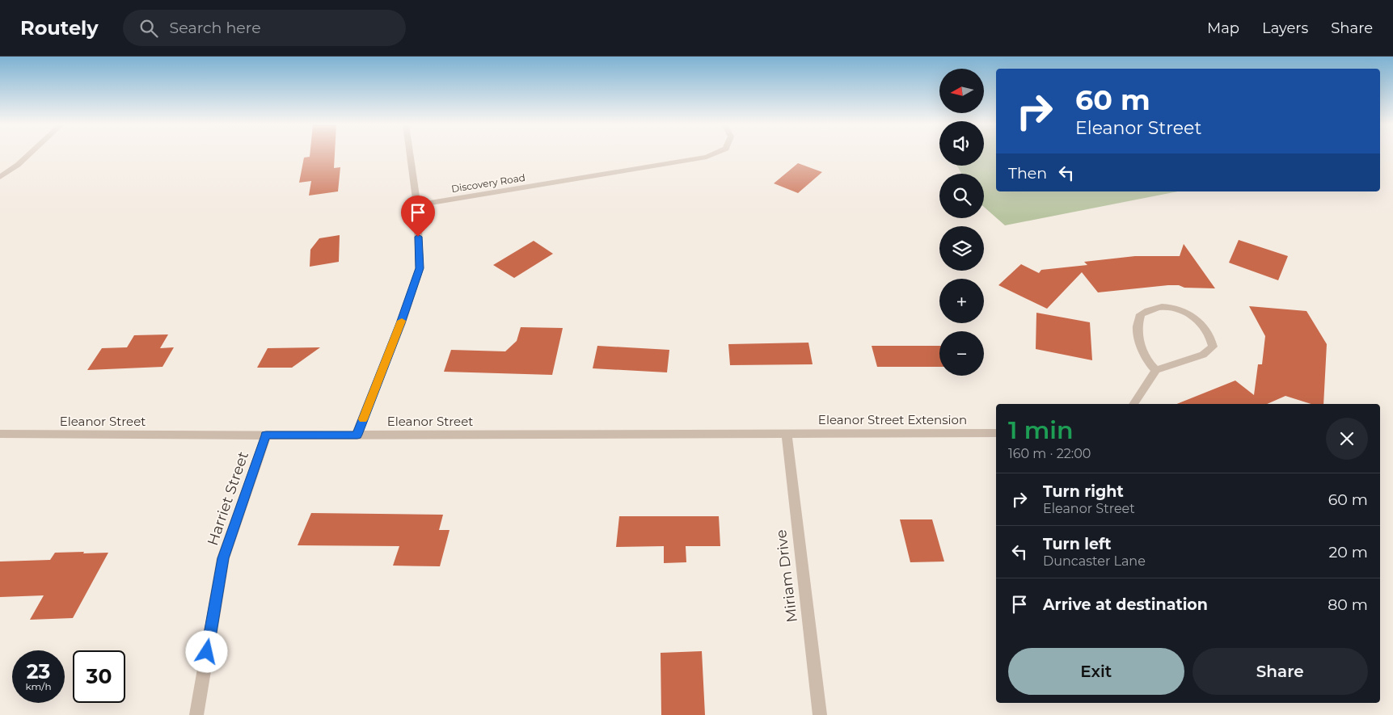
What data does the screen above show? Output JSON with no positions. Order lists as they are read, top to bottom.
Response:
{
  "streets": {
    "street": [
      "Discovery Road",
      "Eleanor Street Extension",
      "Eleanor Street",
      "Harriet Street",
      "Miriam Drive"
    ]
  },
  "crossings": [
    ["Eleanor Street Extension", "Eleanor Street"],
    ["Eleanor Street Extension", "Miriam Drive"],
    ["Eleanor Street", "Harriet Street"],
    ["Eleanor Street", "Miriam Drive"]
  ],
  "north": "left",
  "page": {
    "header": "Routely",
    "search": "Search here",
    "nav": ["Map", "Layers", "Share"],
    "map_buttons": ["+", "−"],
    "turn": ["60 m", "Eleanor Street"],
    "then": "Then",
    "heading": ["1 min", "160 m · 22:00"],
    "list": [
      {
        "name": "Turn right",
        "note": "Eleanor Street",
        "value": "60 m"
      },
      {
        "name": "Turn left",
        "note": "Duncaster Lane",
        "value": "20 m"
      },
      {
        "name": "Arrive at destination",
        "value": "80 m"
      }
    ],
    "buttons": ["Exit", "Share"],
    "speed": "23 km/h",
    "limit": "30"
  }
}
